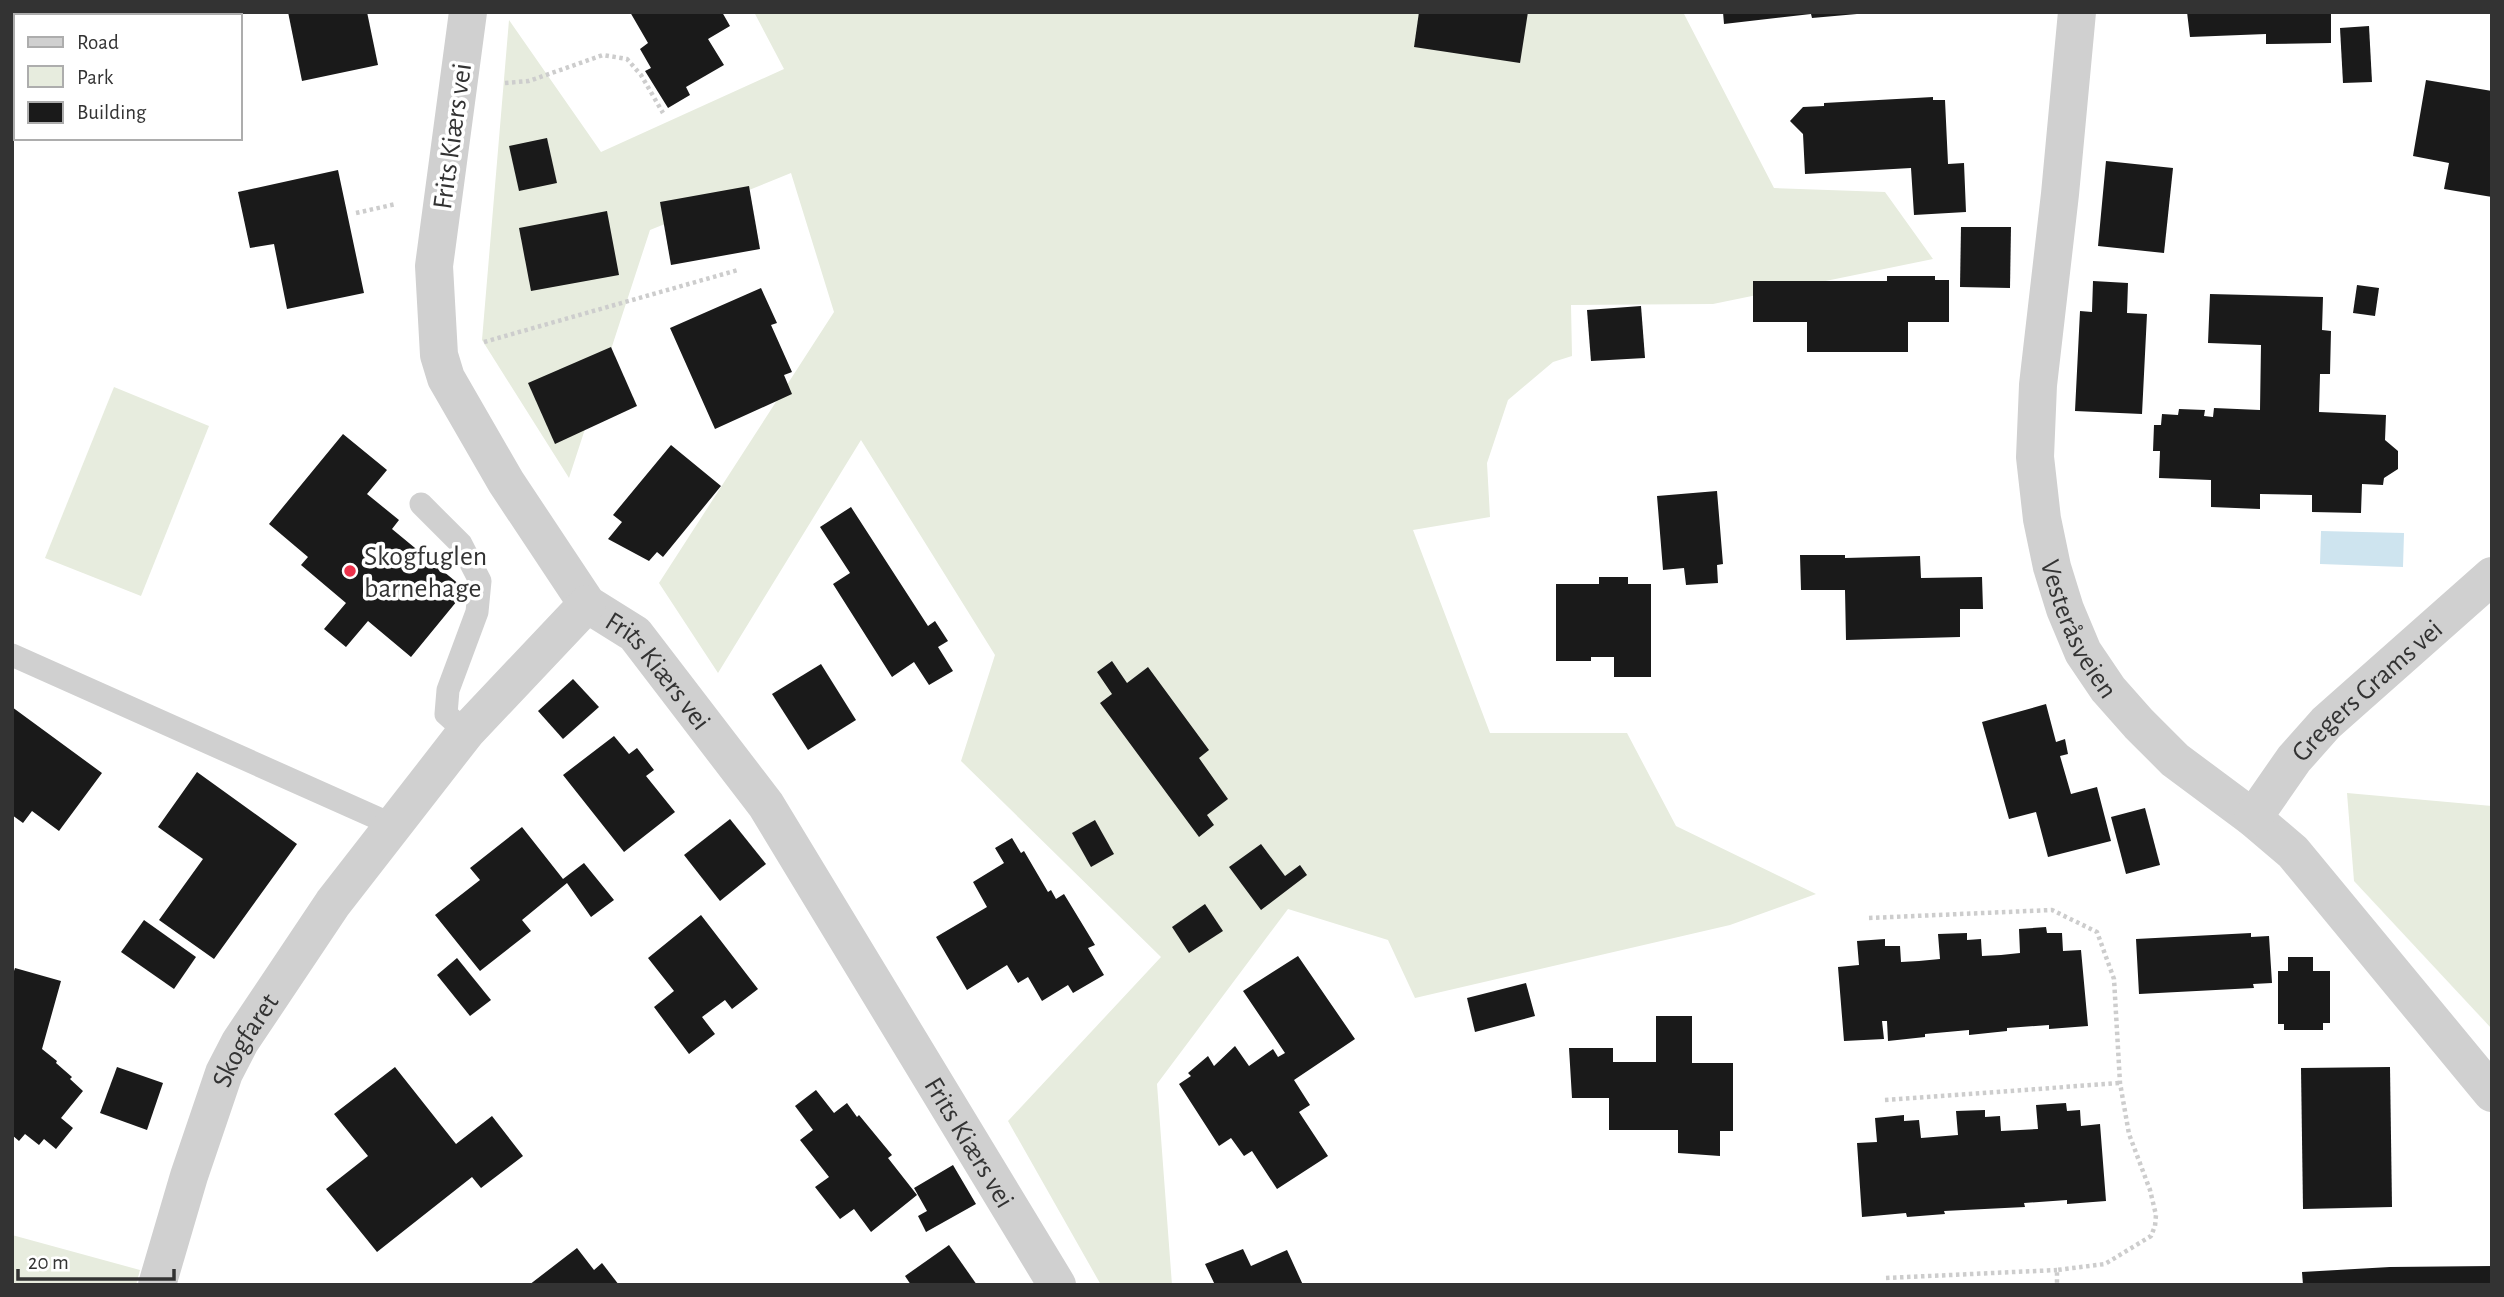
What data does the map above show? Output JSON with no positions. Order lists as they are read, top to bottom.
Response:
{
  "streets": {
    "street": [
      "Frits Kiærs vei",
      "Vesteråsveien",
      "Gregers Grams vei",
      "Skogfaret"
    ]
  },
  "crossings": [
    ["Frits Kiærs vei", "Skogfaret"],
    ["Vesteråsveien", "Gregers Grams vei"]
  ],
  "places": ["Skogfuglen barnehage"],
  "legend": ["Road", "Park", "Building"],
  "scale_bar": "20 m"
}
